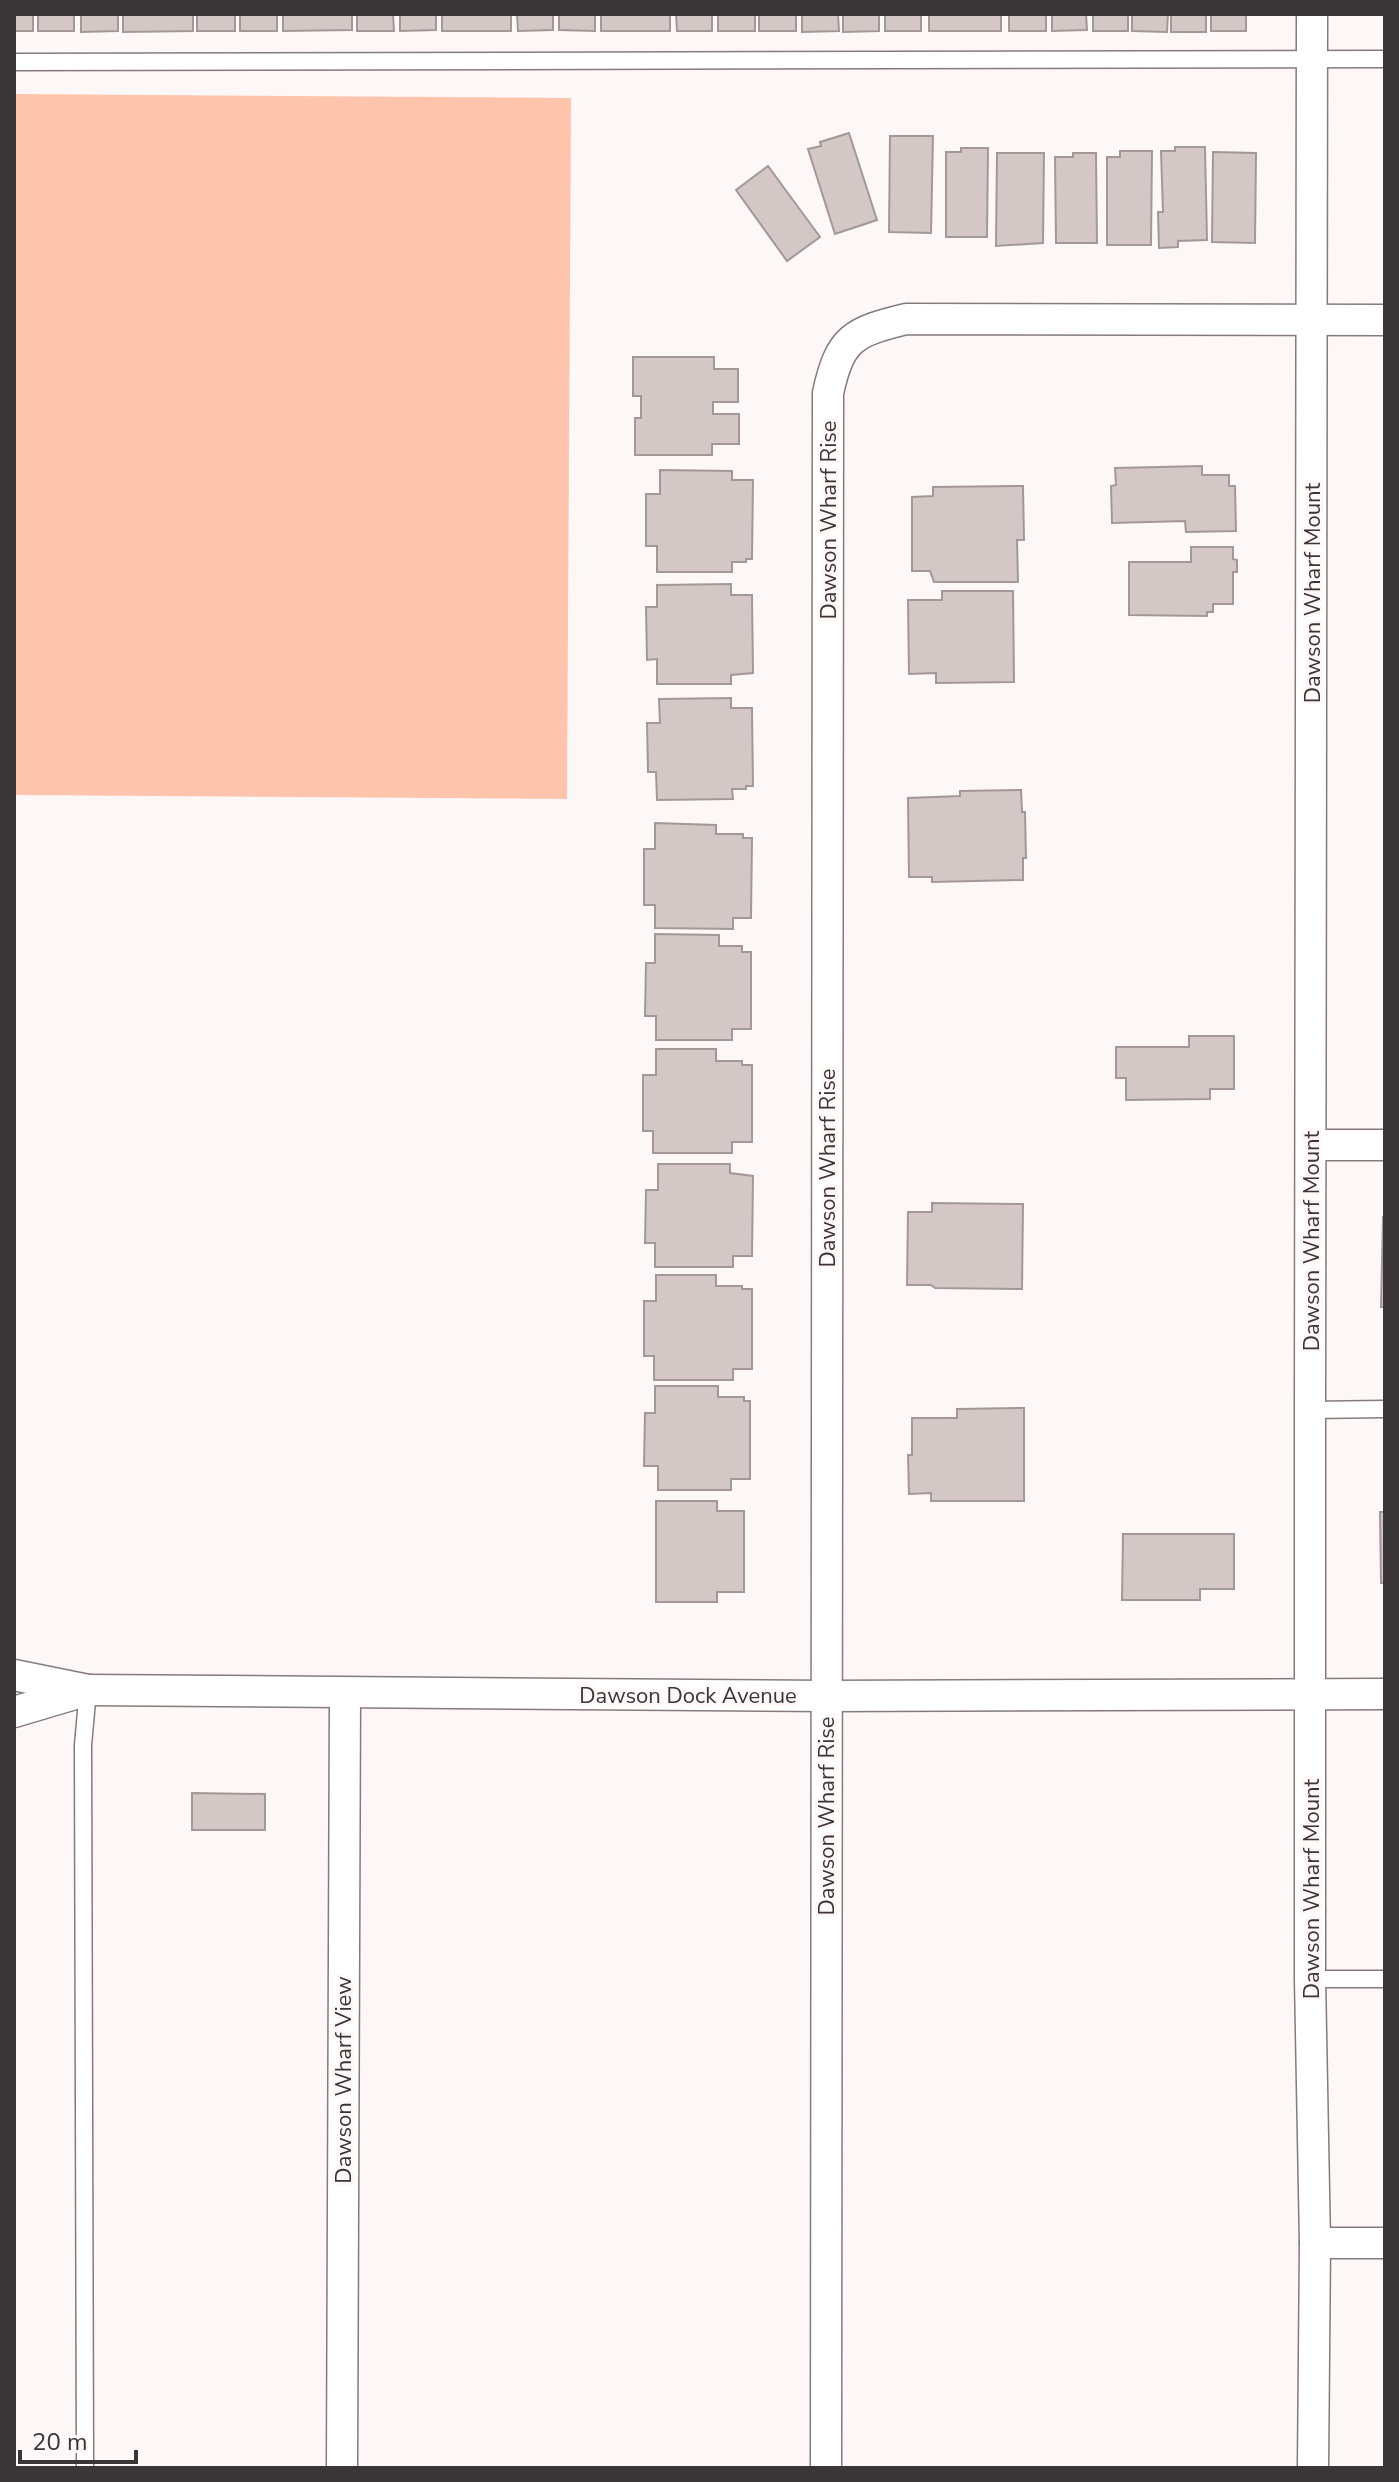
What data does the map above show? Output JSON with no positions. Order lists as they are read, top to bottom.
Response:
{
  "streets": {
    "street": [
      "Dawson Wharf Rise",
      "Dawson Wharf Mount",
      "Dawson Dock Avenue",
      "Dawson Wharf View"
    ]
  },
  "crossings": [
    ["Dawson Wharf Rise", "Dawson Wharf Mount"],
    ["Dawson Wharf Rise", "Dawson Dock Avenue"],
    ["Dawson Wharf Mount", "Dawson Dock Avenue"],
    ["Dawson Dock Avenue", "Dawson Wharf View"]
  ],
  "scale_bar": "20 m"
}
